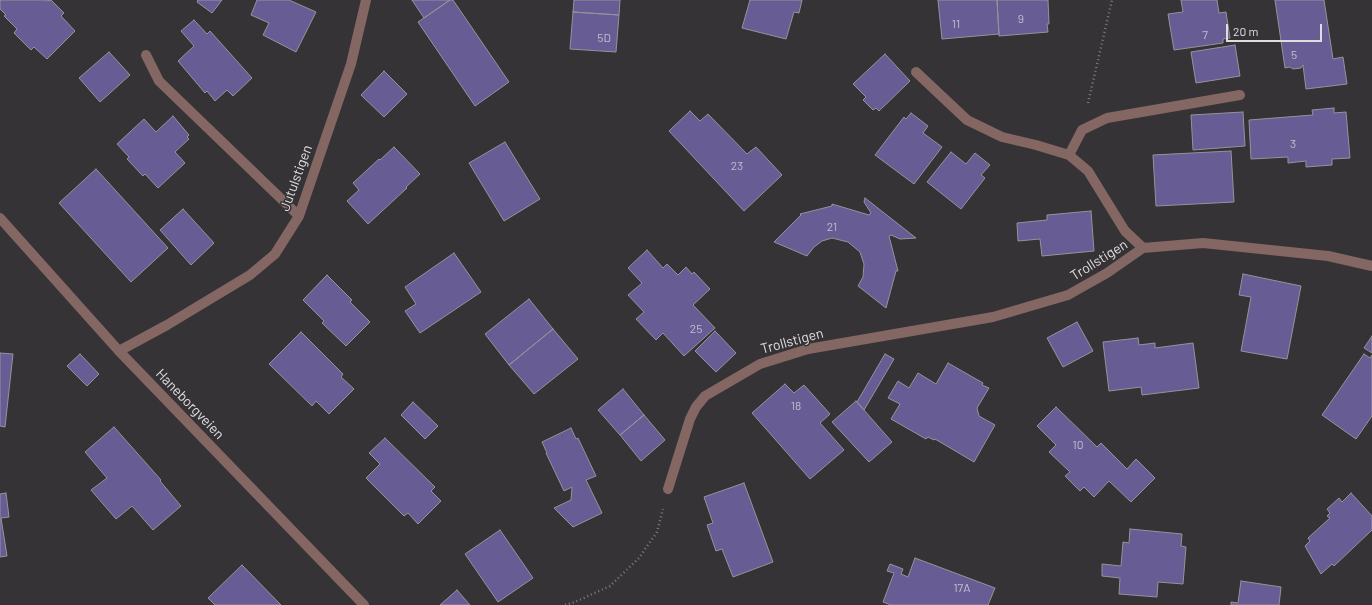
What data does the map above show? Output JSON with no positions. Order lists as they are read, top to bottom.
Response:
{
  "streets": {
    "street": ["Jutulstigen", "Trollstigen", "Haneborgveien"]
  },
  "crossings": [
    ["Jutulstigen", "Haneborgveien"]
  ],
  "house_numbers": [
    "9",
    "11",
    "7",
    "5D",
    "5",
    "3",
    "23",
    "21",
    "25",
    "18",
    "10",
    "17A"
  ],
  "scale_bar": "20 m"
}
